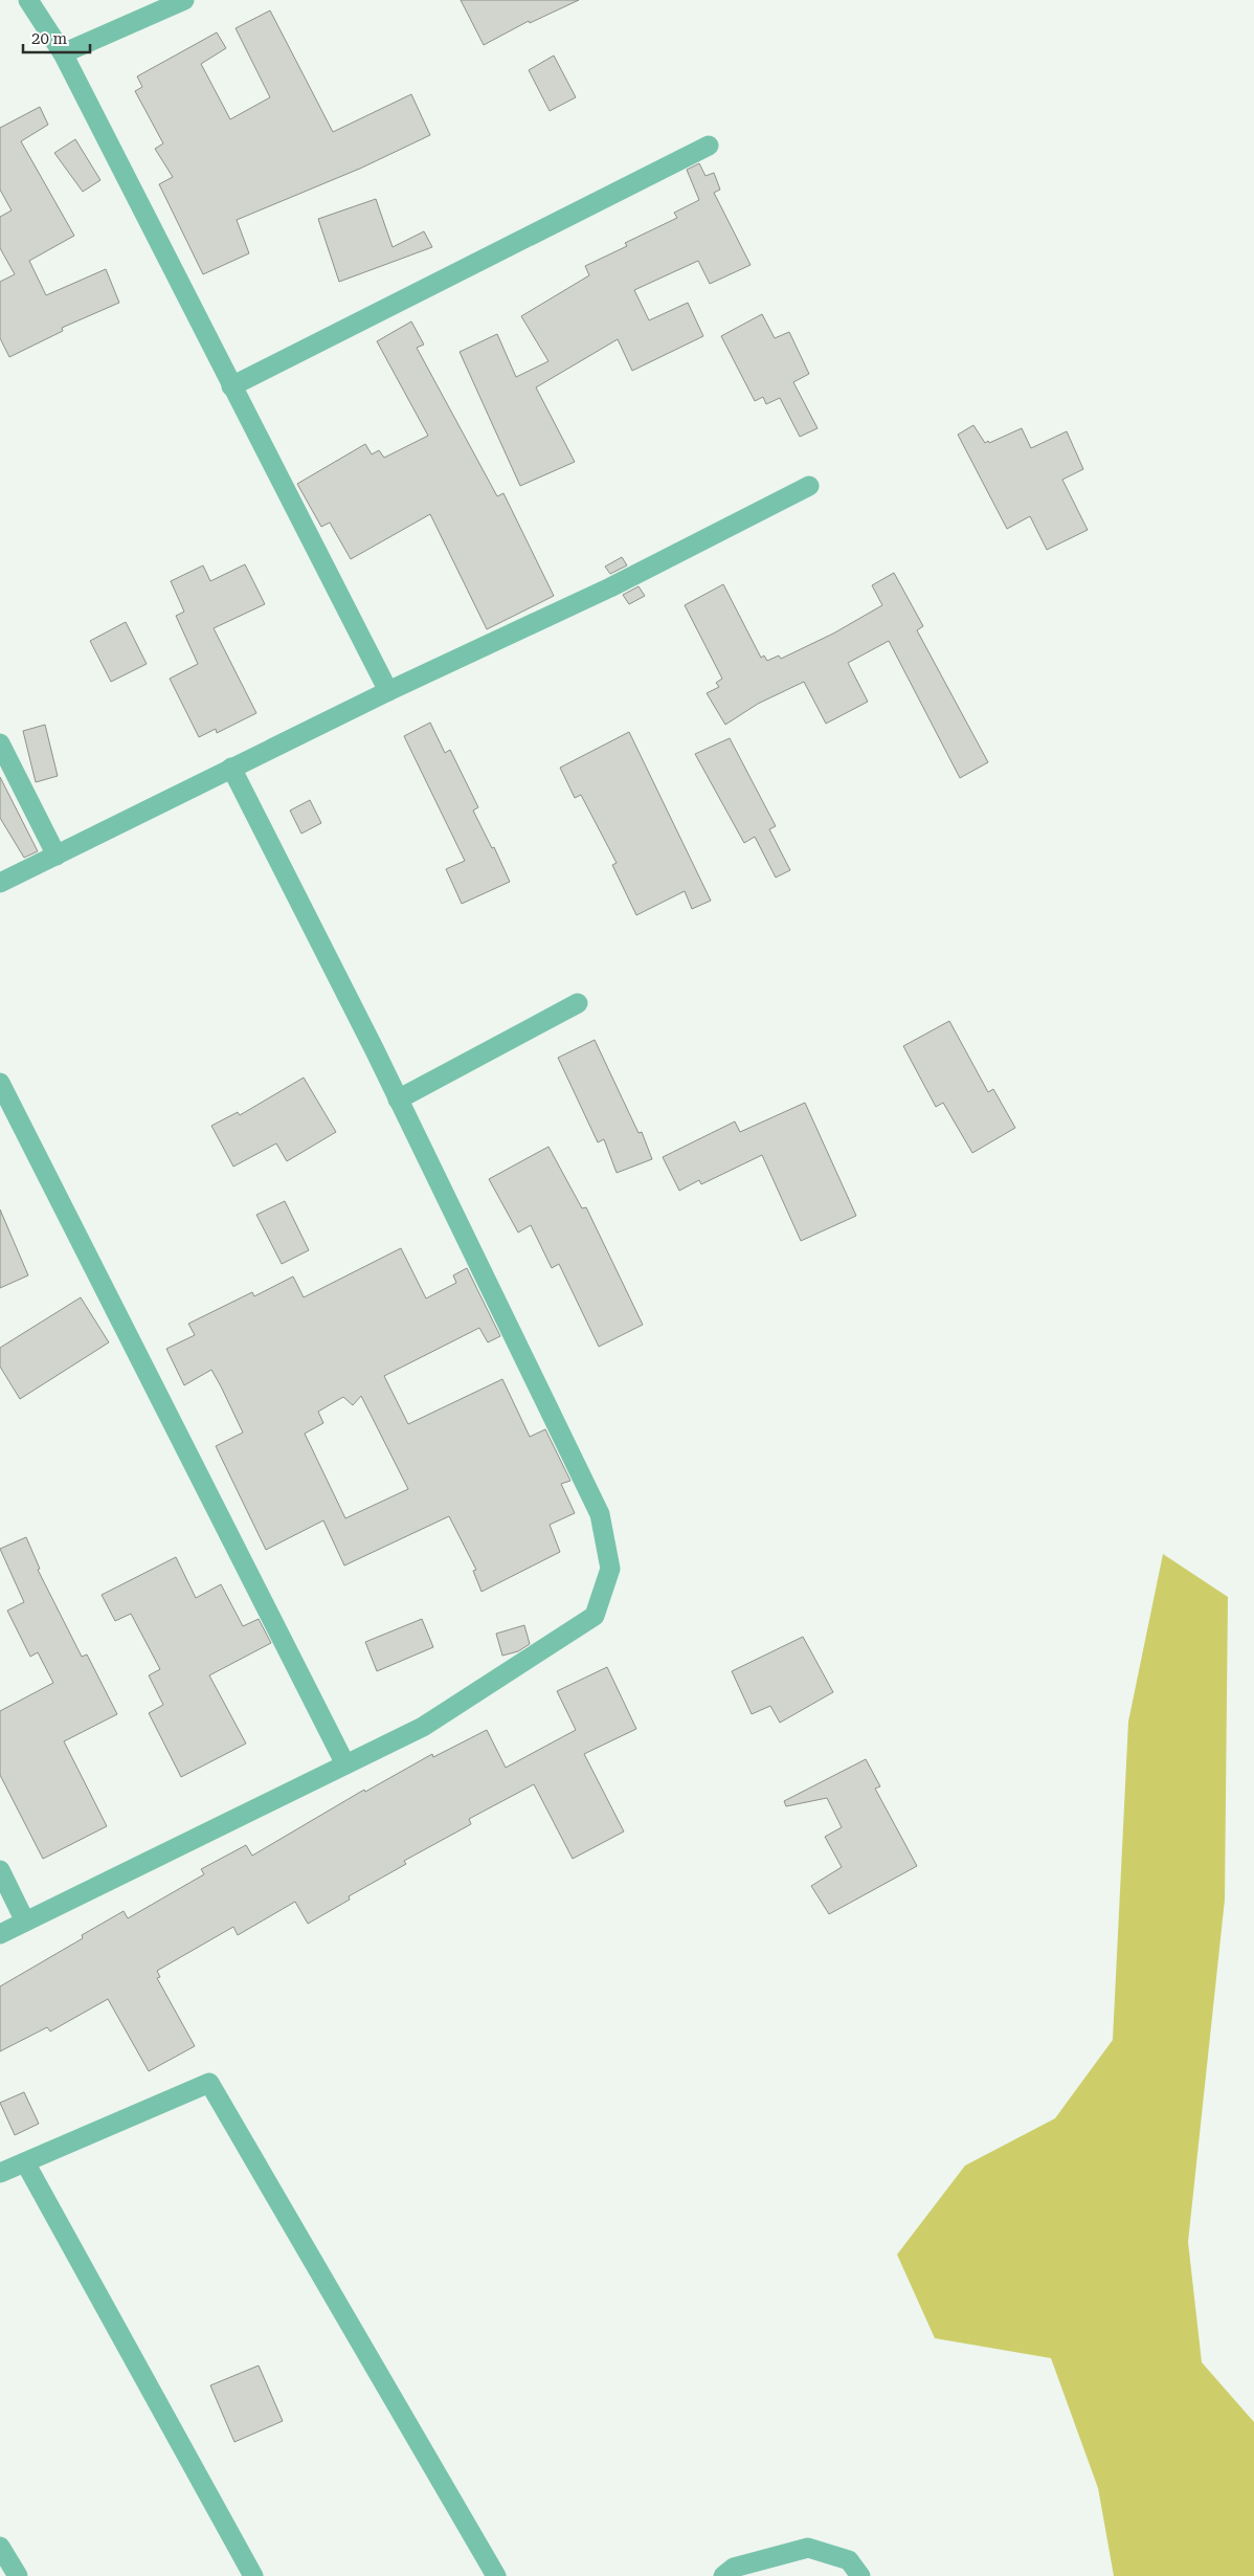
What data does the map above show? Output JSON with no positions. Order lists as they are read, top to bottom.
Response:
{
  "scale_bar": "20 m"
}
